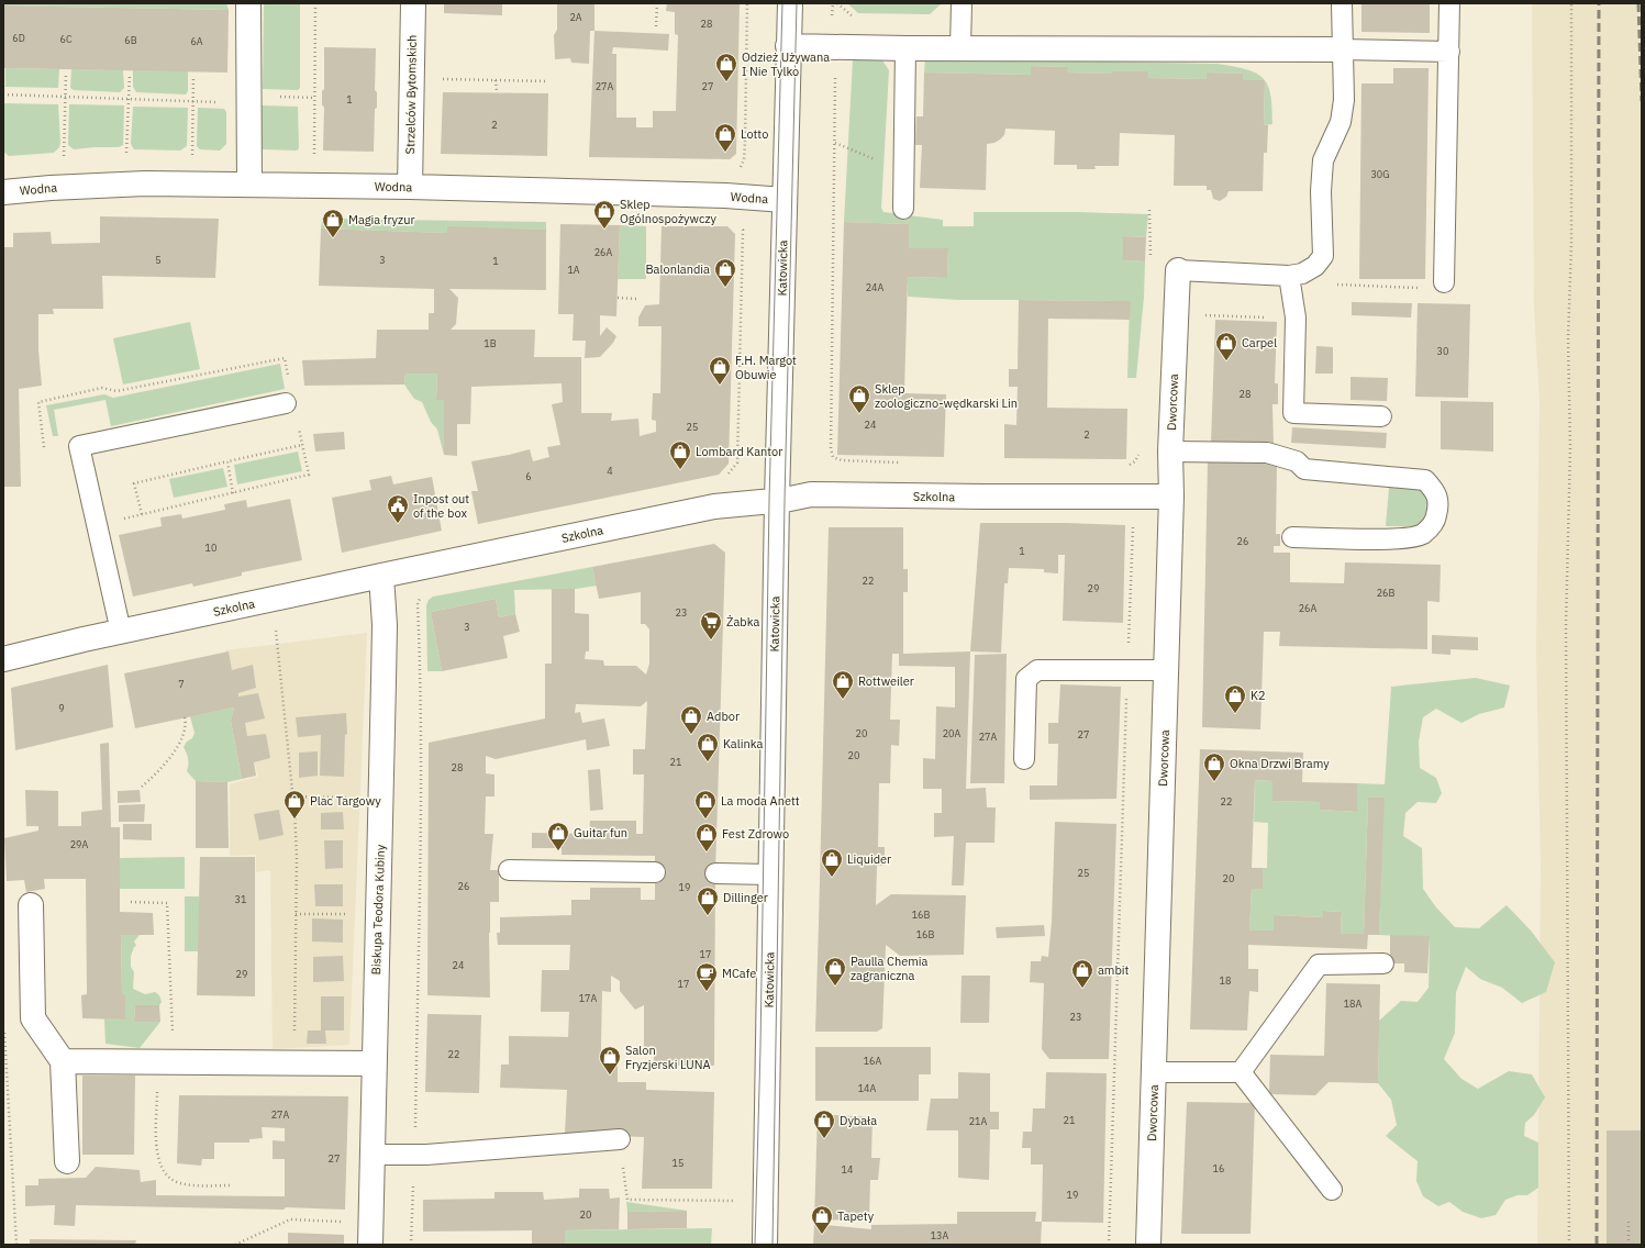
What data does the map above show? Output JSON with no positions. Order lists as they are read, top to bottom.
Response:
{
  "streets": {
    "street": [
      "Strzelców Bytomskich",
      "Wodna",
      "Katowicka",
      "Dworcowa",
      "Szkolna",
      "Biskupa Teodora Kubiny"
    ]
  },
  "crossings": [
    ["Strzelców Bytomskich", "Wodna"],
    ["Wodna", "Katowicka"],
    ["Katowicka", "Szkolna"],
    ["Dworcowa", "Szkolna"],
    ["Szkolna", "Biskupa Teodora Kubiny"]
  ],
  "places": {
    "shop": [
      "Odzież Używana I Nie Tylko",
      "Lotto",
      "Sklep Ogólnospożywczy",
      "Magia fryzur",
      "Balonlandia",
      "Carpel",
      "F.H. Margot Obuwie",
      "Sklep zoologiczno-wędkarski Lin",
      "Lombard Kantor",
      "Rottweiler",
      "K2",
      "Adbor",
      "Kalinka",
      "Okna Drzwi Bramy",
      "Plac Targowy",
      "La moda Anett",
      "Guitar fun",
      "Fest Zdrowo",
      "Liquider",
      "Dillinger",
      "Paulla Chemia zagraniczna",
      "ambit",
      "Salon Fryzjerski LUNA",
      "Dybała",
      "Tapety"
    ],
    "public building": ["Inpost out of the box"],
    "supermarket": ["Żabka"],
    "cafe": ["MCafe"]
  },
  "house_numbers": [
    "2A",
    "28",
    "6D",
    "6C",
    "6B",
    "6A",
    "27A",
    "27",
    "1",
    "2",
    "30G",
    "26A",
    "5",
    "3",
    "1",
    "1A",
    "24A",
    "1B",
    "30",
    "28",
    "24",
    "25",
    "2",
    "4",
    "6",
    "26",
    "10",
    "1",
    "22",
    "29",
    "26B",
    "26A",
    "23",
    "3",
    "7",
    "9",
    "20",
    "20A",
    "27",
    "27A",
    "20",
    "21",
    "28",
    "22",
    "29A",
    "25",
    "20",
    "26",
    "19",
    "31",
    "16B",
    "16B",
    "17",
    "24",
    "29",
    "18",
    "17",
    "17A",
    "18A",
    "23",
    "22",
    "16A",
    "14A",
    "27A",
    "21",
    "21A",
    "27",
    "15",
    "16",
    "14",
    "19",
    "20",
    "13A"
  ]
}
